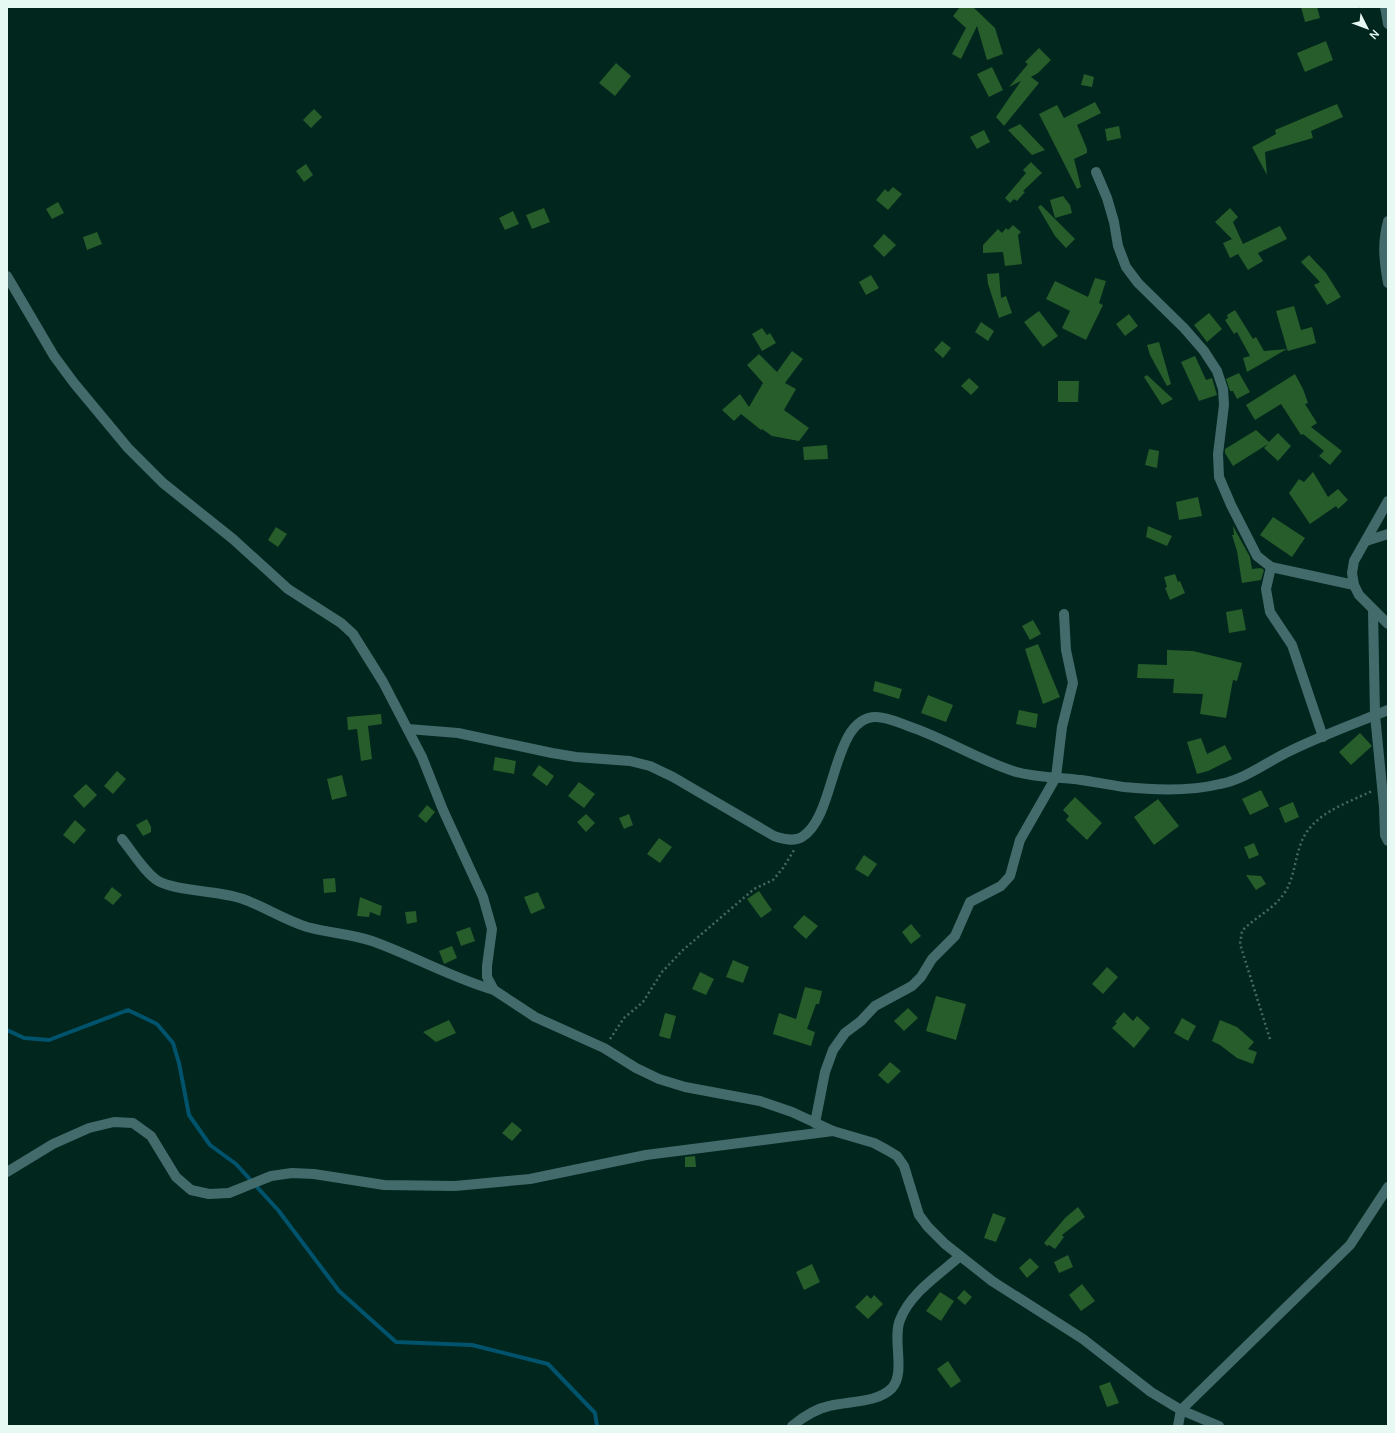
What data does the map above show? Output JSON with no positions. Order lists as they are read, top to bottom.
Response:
{
  "north": "bottom right"
}
